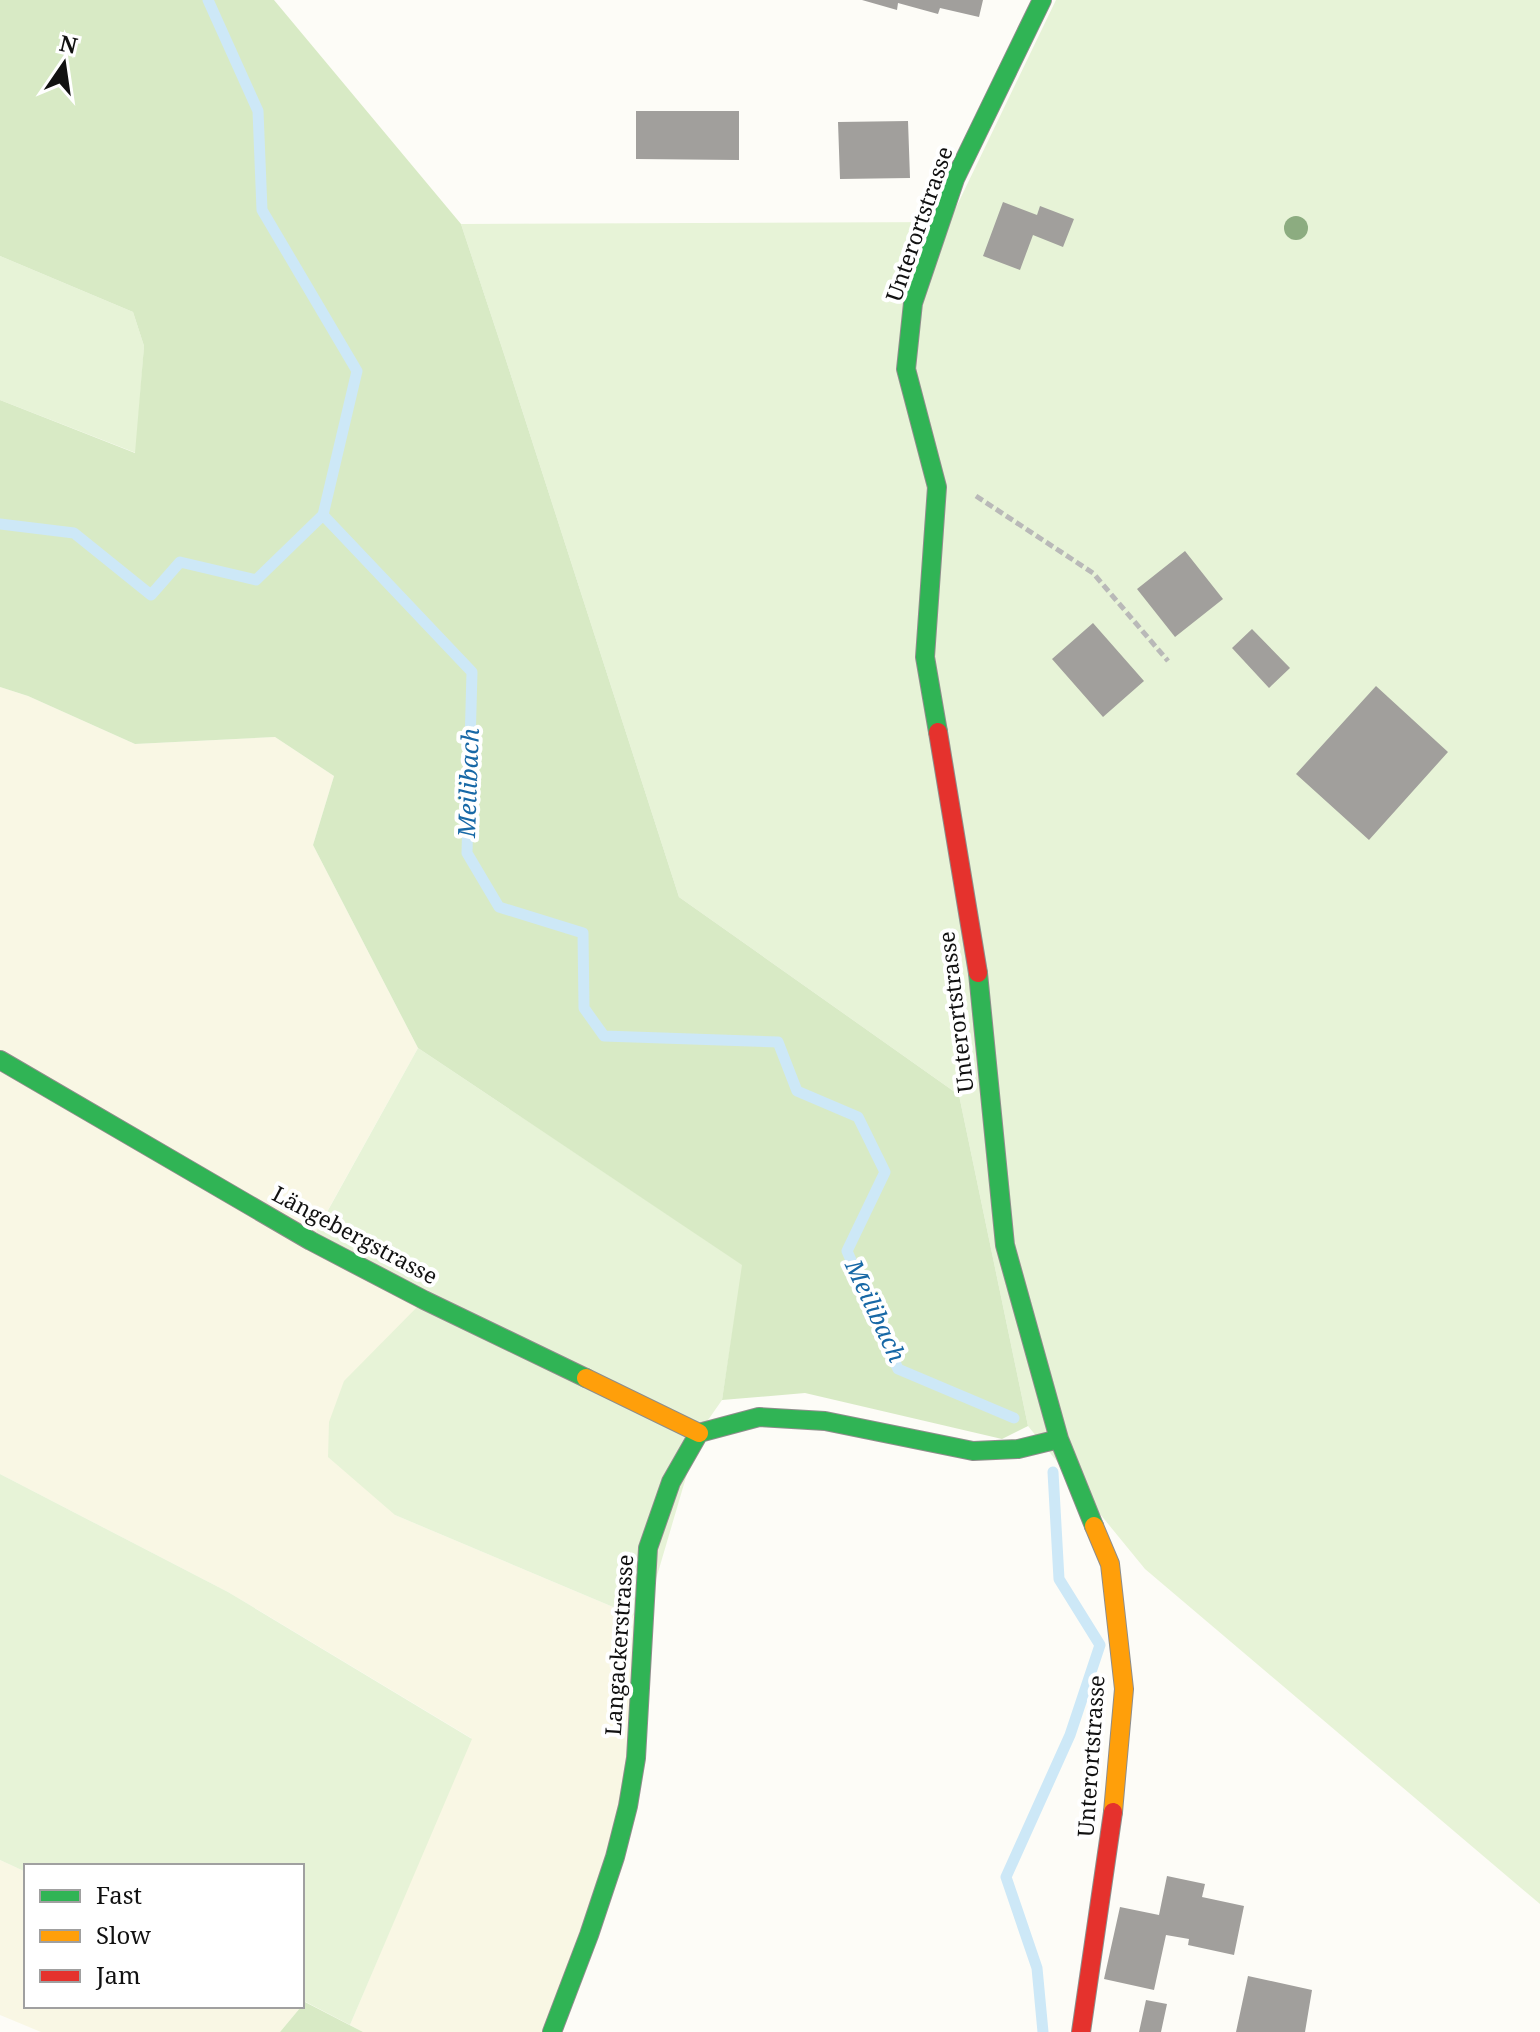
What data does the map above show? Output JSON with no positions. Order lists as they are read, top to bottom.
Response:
{
  "streets": {
    "street": ["Unterortstrasse", "Längebergstrasse", "Langackerstrasse"]
  },
  "crossings": [
    ["Längebergstrasse", "Langackerstrasse"]
  ],
  "water": ["Meilibach"],
  "legend": ["Fast", "Slow", "Jam"],
  "north": "top"
}
